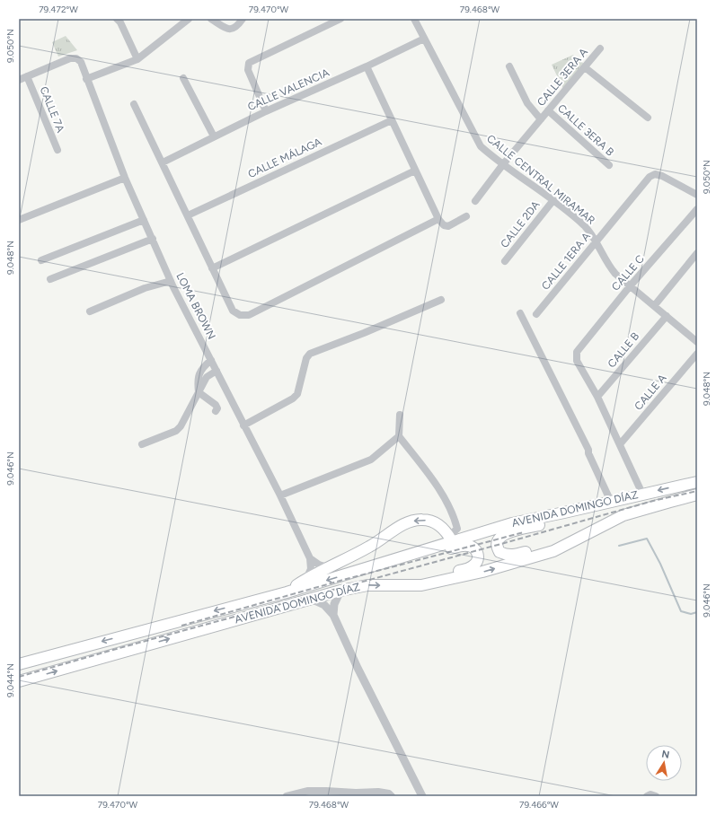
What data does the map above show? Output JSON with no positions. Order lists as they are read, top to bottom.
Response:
{
  "streets": {
    "main road": ["AVENIDA DOMINGO DÍAZ"],
    "street": [
      "CALLE 3ERA A",
      "CALLE VALENCIA",
      "CALLE 7A",
      "CALLE 3ERA B",
      "CALLE MÁLAGA",
      "CALLE CENTRAL MIRAMAR",
      "CALLE 2DA",
      "CALLE 1ERA A",
      "CALLE C",
      "LOMA BROWN",
      "CALLE B",
      "CALLE A"
    ]
  },
  "crossings": [
    ["CALLE 3ERA A", "CALLE 3ERA B"],
    ["CALLE 3ERA A", "CALLE CENTRAL MIRAMAR"],
    ["CALLE VALENCIA", "CALLE CENTRAL MIRAMAR"],
    ["CALLE 7A", "LOMA BROWN"],
    ["CALLE CENTRAL MIRAMAR", "CALLE 2DA"],
    ["CALLE CENTRAL MIRAMAR", "CALLE 1ERA A"],
    ["CALLE CENTRAL MIRAMAR", "CALLE C"],
    ["CALLE CENTRAL MIRAMAR", "CALLE B"],
    ["CALLE C", "CALLE B"]
  ],
  "north": "top",
  "coordinates": [
    "79.472°W",
    "79.470°W",
    "79.468°W",
    "9.050°N",
    "9.048°N",
    "9.046°N",
    "9.044°N",
    "79.466°W"
  ]
}
